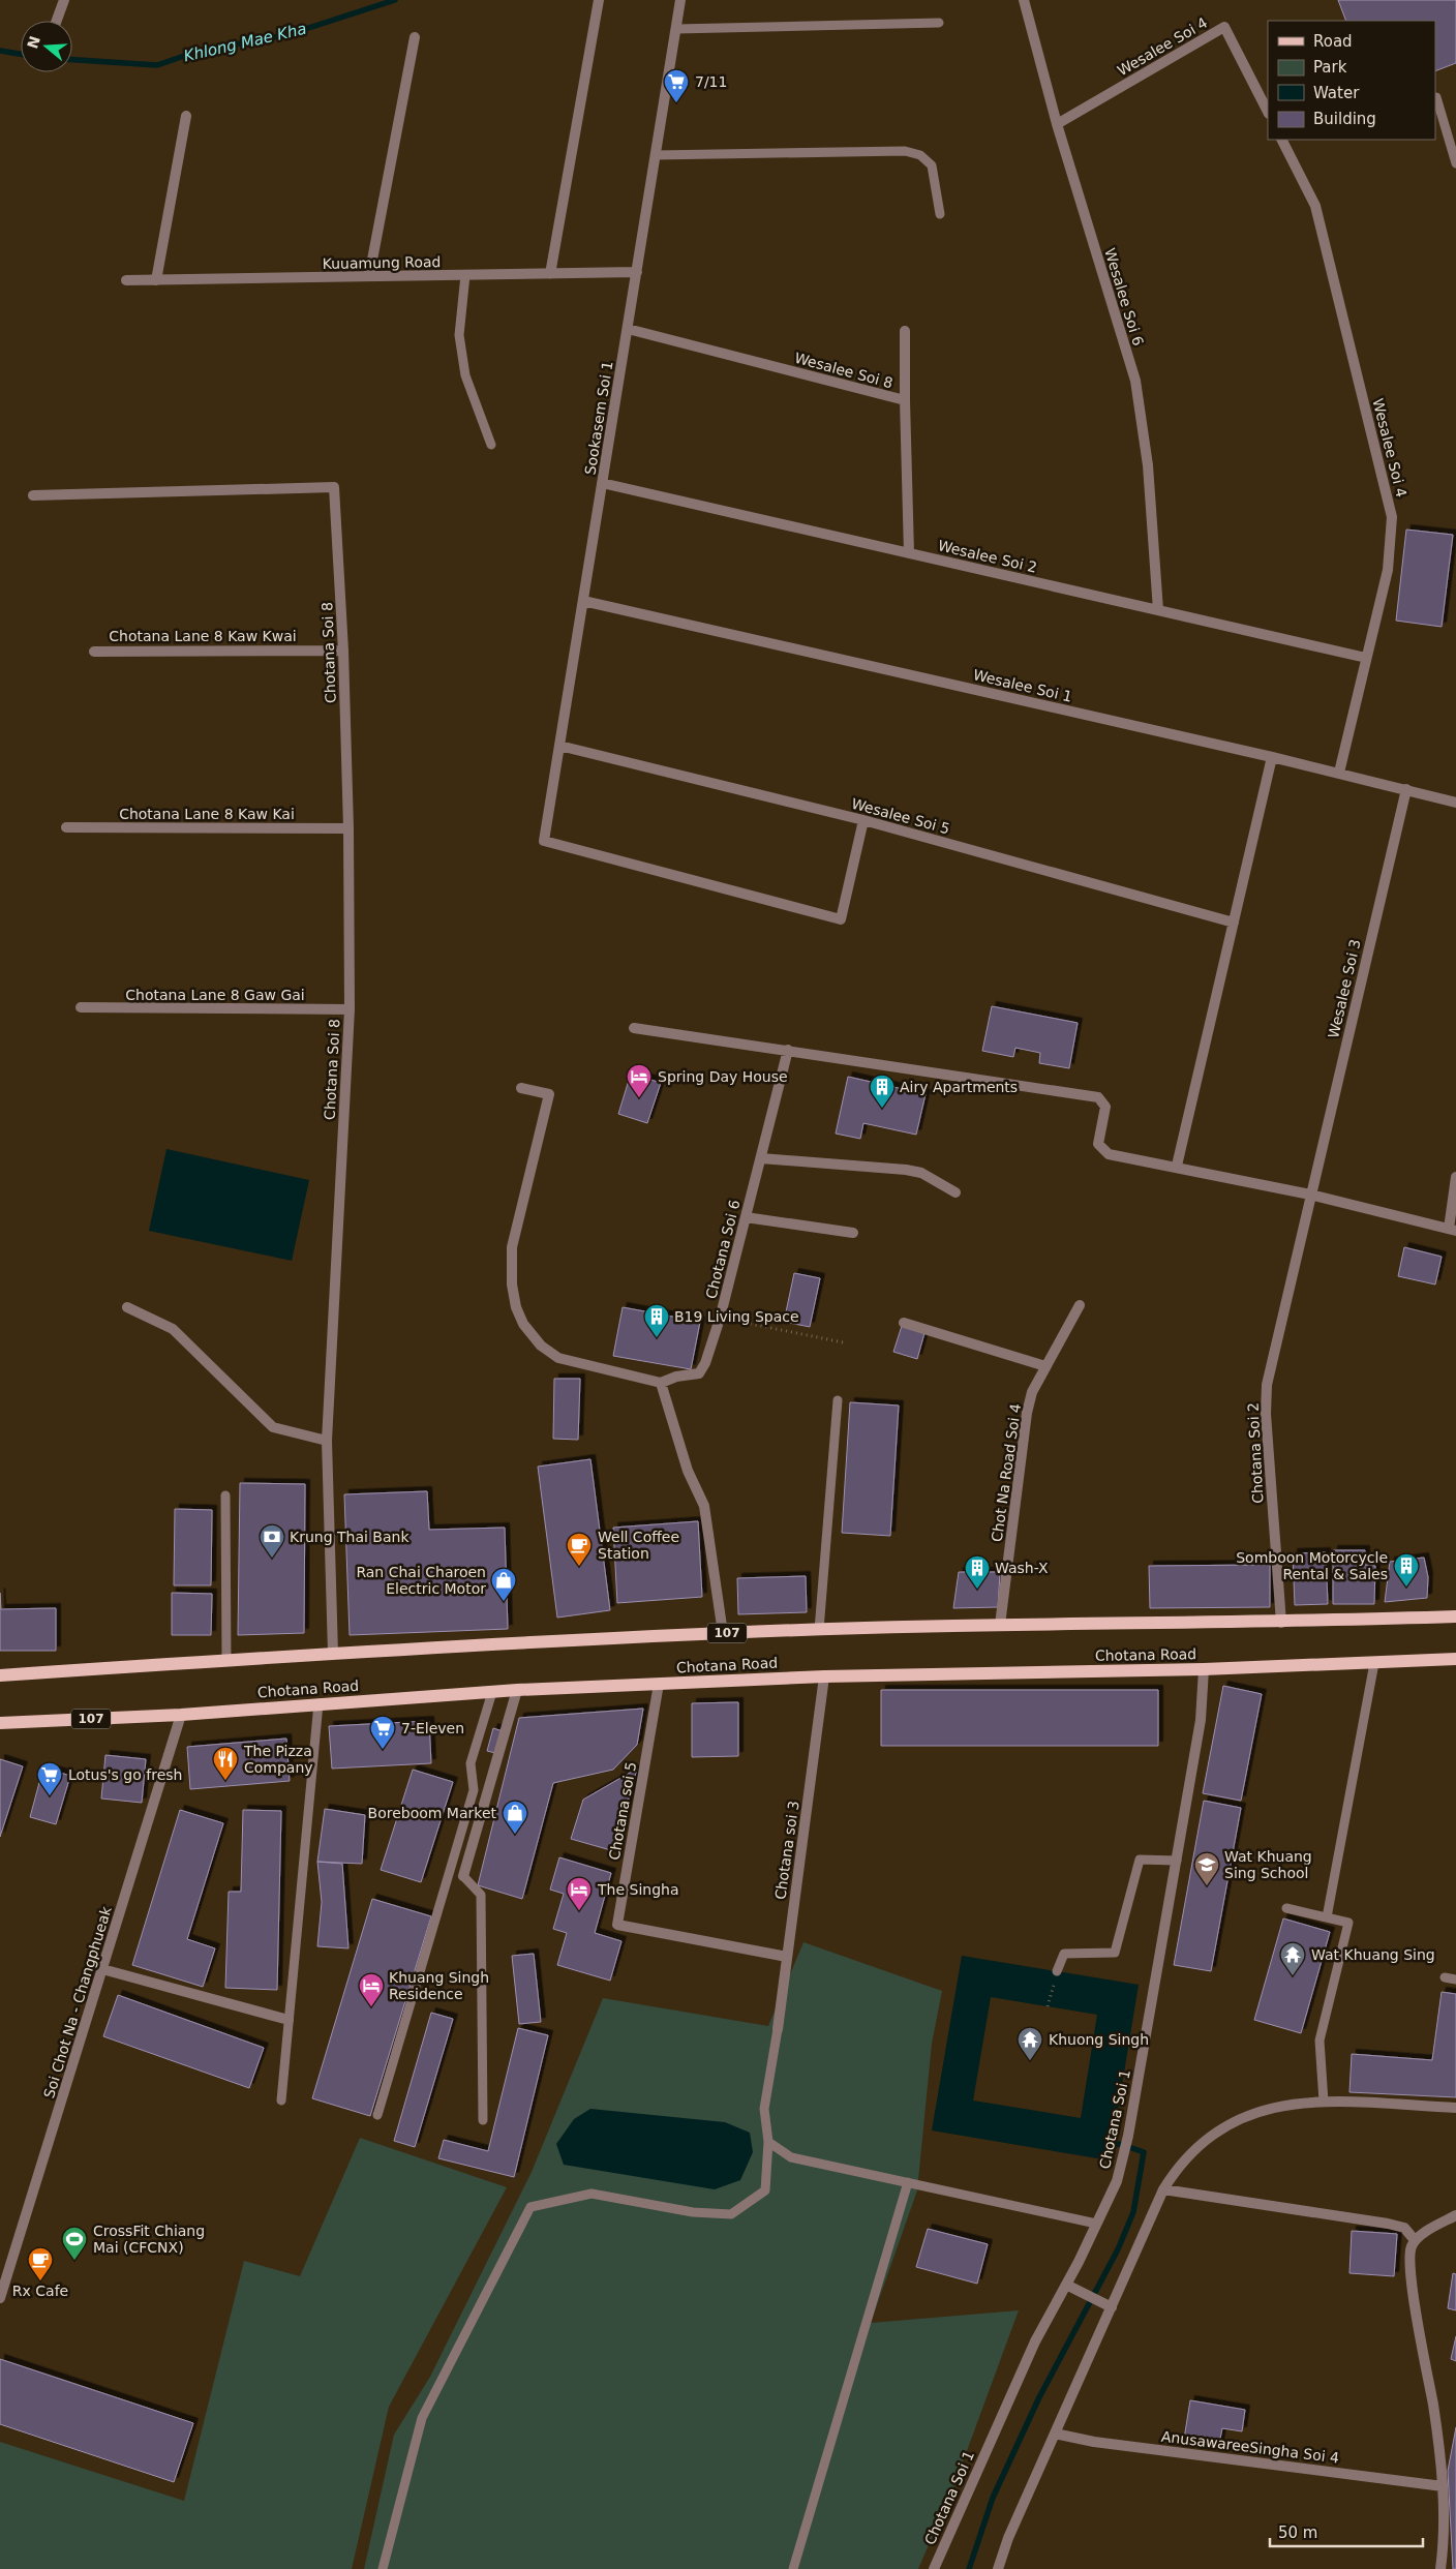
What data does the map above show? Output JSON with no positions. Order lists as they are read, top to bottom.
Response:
{
  "streets": {
    "main road": ["107", "Chotana Road"],
    "street": [
      "Wesalee Soi 4",
      "Kuuamung Road",
      "Wesalee Soi 6",
      "Wesalee Soi 8",
      "Sookasem Soi 1",
      "Wesalee Soi 2",
      "Chotana Lane 8 Kaw Kwai",
      "Chotana Soi 8",
      "Wesalee Soi 1",
      "Chotana Lane 8 Kaw Kai",
      "Wesalee Soi 5",
      "Wesalee Soi 3",
      "Chotana Lane 8 Gaw Gai",
      "Chotana Soi 6",
      "Chotana Soi 2",
      "Chot Na Road Soi 4",
      "Chotana soi 5",
      "Chotana soi 3",
      "Soi Chot Na - Changphueak",
      "Chotana Soi 1",
      "AnusawareeSingha Soi 4"
    ]
  },
  "crossings": [
    ["Wesalee Soi 4", "Wesalee Soi 6"],
    ["Wesalee Soi 4", "Wesalee Soi 2"],
    ["Wesalee Soi 4", "Wesalee Soi 1"],
    ["Kuuamung Road", "Sookasem Soi 1"],
    ["Wesalee Soi 6", "Wesalee Soi 2"],
    ["Wesalee Soi 8", "Sookasem Soi 1"],
    ["Wesalee Soi 8", "Wesalee Soi 2"],
    ["Sookasem Soi 1", "Wesalee Soi 2"],
    ["Sookasem Soi 1", "Wesalee Soi 1"],
    ["Sookasem Soi 1", "Wesalee Soi 5"],
    ["Chotana Lane 8 Kaw Kwai", "Chotana Soi 8"],
    ["Chotana Soi 8", "Chotana Lane 8 Kaw Kai"],
    ["Chotana Soi 8", "Chotana Lane 8 Gaw Gai"],
    ["Chotana Soi 8", "107"],
    ["Wesalee Soi 1", "Wesalee Soi 3"],
    ["Wesalee Soi 3", "Chotana Soi 2"],
    ["Chotana Soi 2", "107"],
    ["Chot Na Road Soi 4", "107"],
    ["Chotana Road", "Chotana soi 5"],
    ["Chotana Road", "Chotana soi 3"],
    ["Chotana Road", "Soi Chot Na - Changphueak"],
    ["Chotana Road", "Chotana Soi 1"],
    ["Chotana soi 5", "Chotana soi 3"]
  ],
  "water": ["Khlong Mae Kha"],
  "places": {
    "supermarket": ["7/11", "7-Eleven", "Lotus's go fresh"],
    "hotel": ["Spring Day House", "The Singha", "Khuang Singh Residence"],
    "building": [
      "Airy Apartments",
      "B19 Living Space",
      "Somboon Motorcycle Rental & Sales",
      "Wash-X"
    ],
    "bank": ["Krung Thai Bank"],
    "cafe": ["Well Coffee Station", "Rx Cafe"],
    "shop": ["Ran Chai Charoen Electric Motor", "Boreboom Market"],
    "restaurant": ["The Pizza Company"],
    "school or university": ["Wat Khuang Sing School"],
    "temple": ["Wat Khuang Sing", "Khuong Singh"],
    "sports": ["CrossFit Chiang Mai (CFCNX)"]
  },
  "legend": [
    "Road",
    "Park",
    "Water",
    "Building"
  ],
  "scale_bar": "50 m",
  "north": "left"
}
